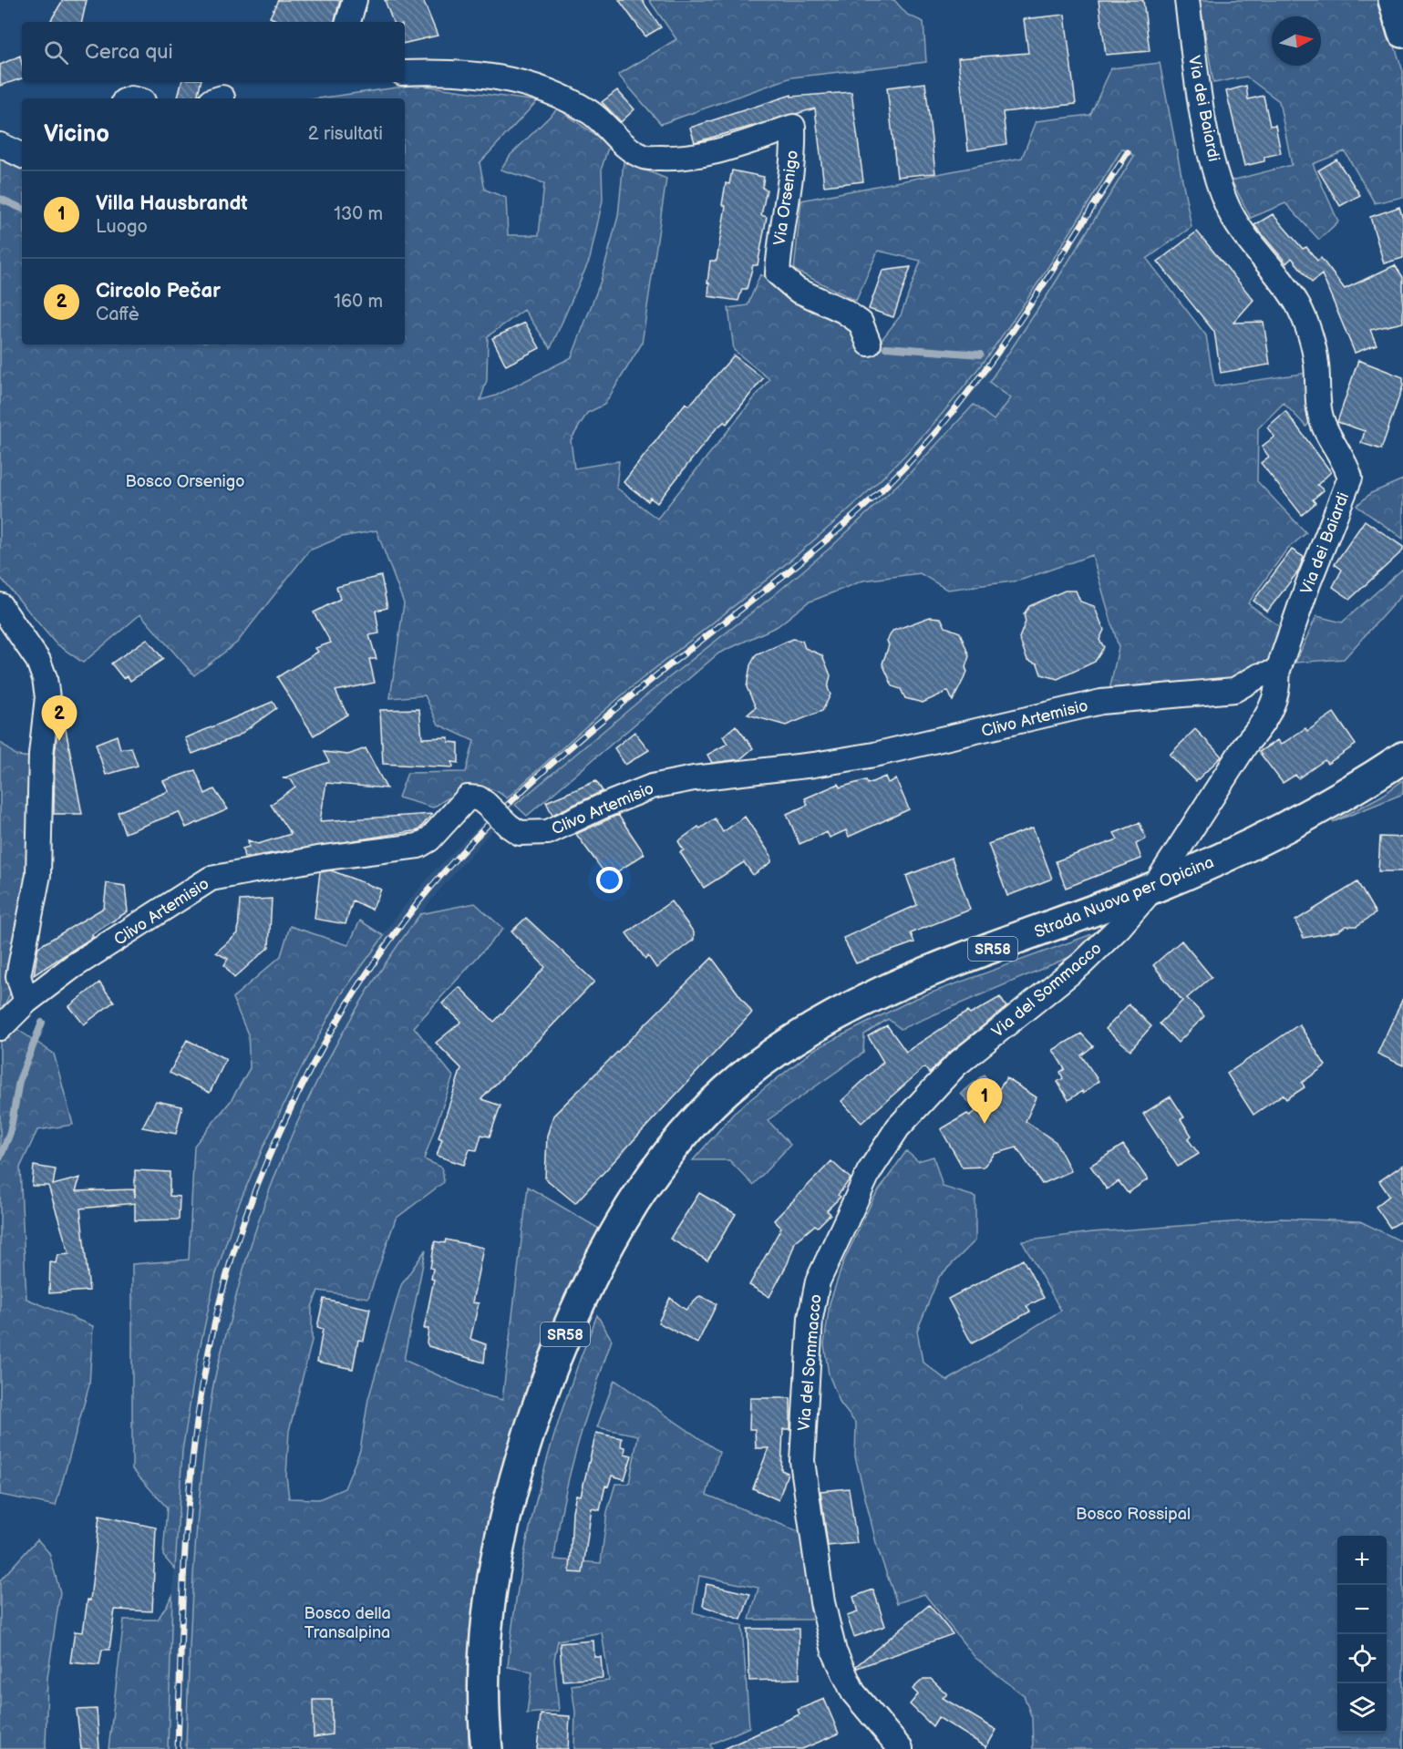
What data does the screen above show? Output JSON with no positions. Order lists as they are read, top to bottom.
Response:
{
  "streets": {
    "main road": ["Strada Nuova per Opicina", "SR58"],
    "street": [
      "Via dei Baiardi",
      "Via Orsenigo",
      "Clivo Artemisio",
      "Via del Sommacco"
    ]
  },
  "crossings": [
    ["Via dei Baiardi", "Clivo Artemisio"],
    ["Via dei Baiardi", "Strada Nuova per Opicina"],
    ["Via dei Baiardi", "Via del Sommacco"],
    ["Strada Nuova per Opicina", "Via del Sommacco"]
  ],
  "parks": ["Bosco Orsenigo", "Bosco Rossipal", "Bosco della Transalpina"],
  "north": "right",
  "page": {
    "search": "Cerca qui",
    "heading": ["Vicino", "2 risultati"],
    "list": [
      {
        "mark": "1",
        "name": "Villa Hausbrandt",
        "note": "Luogo",
        "value": "130 m"
      },
      {
        "mark": "2",
        "name": "Circolo Pečar",
        "note": "Caffè",
        "value": "160 m"
      }
    ],
    "pins": ["2", "1"],
    "map_buttons": ["+", "−"]
  }
}
